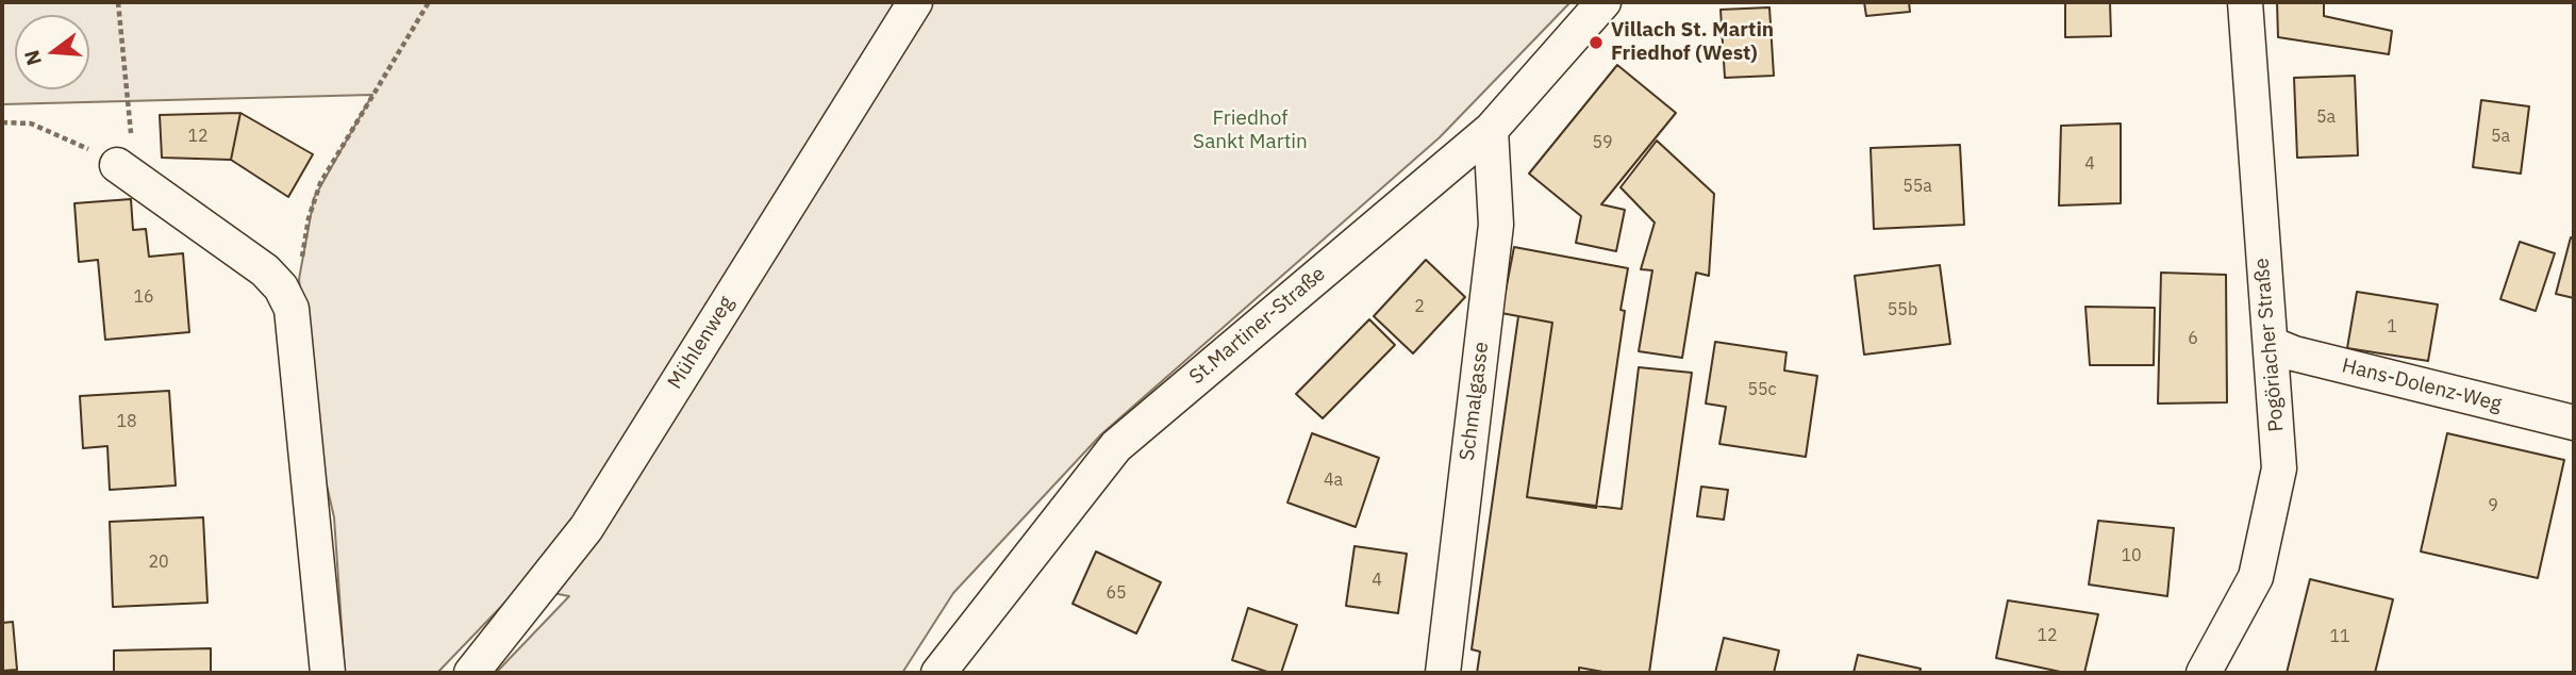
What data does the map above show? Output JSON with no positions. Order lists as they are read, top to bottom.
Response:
{
  "streets": {
    "street": [
      "St.Martiner-Straße",
      "Mühlenweg",
      "Pogöriacher Straße",
      "Hans-Dolenz-Weg",
      "Schmalgasse"
    ]
  },
  "crossings": [
    ["St.Martiner-Straße", "Schmalgasse"],
    ["Pogöriacher Straße", "Hans-Dolenz-Weg"]
  ],
  "parks": ["Friedhof Sankt Martin"],
  "places": ["Villach St. Martin Friedhof (West)"],
  "house_numbers": [
    "5a",
    "12",
    "5a",
    "59",
    "4",
    "55a",
    "16",
    "2",
    "55b",
    "1",
    "6",
    "55c",
    "18",
    "4a",
    "9",
    "10",
    "20",
    "4",
    "65",
    "12",
    "11"
  ],
  "north": "left"
}
